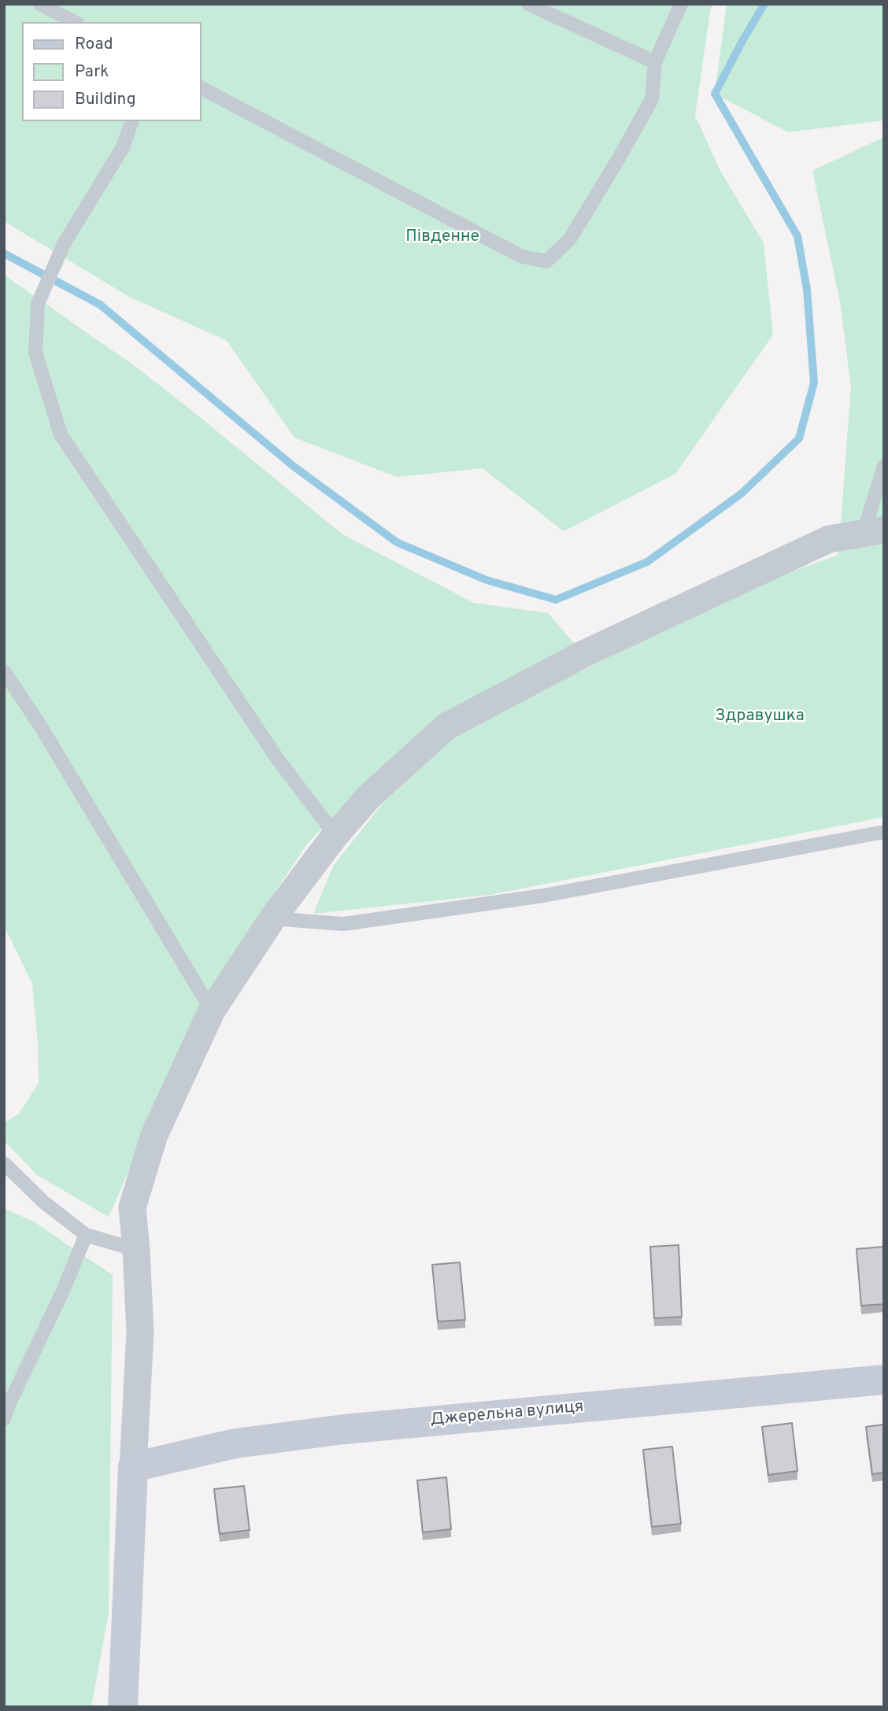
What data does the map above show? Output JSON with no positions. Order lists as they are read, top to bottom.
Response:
{
  "streets": {
    "street": ["Джерельна вулиця"]
  },
  "parks": ["Південне", "Здравушка"],
  "legend": ["Road", "Park", "Building"]
}
